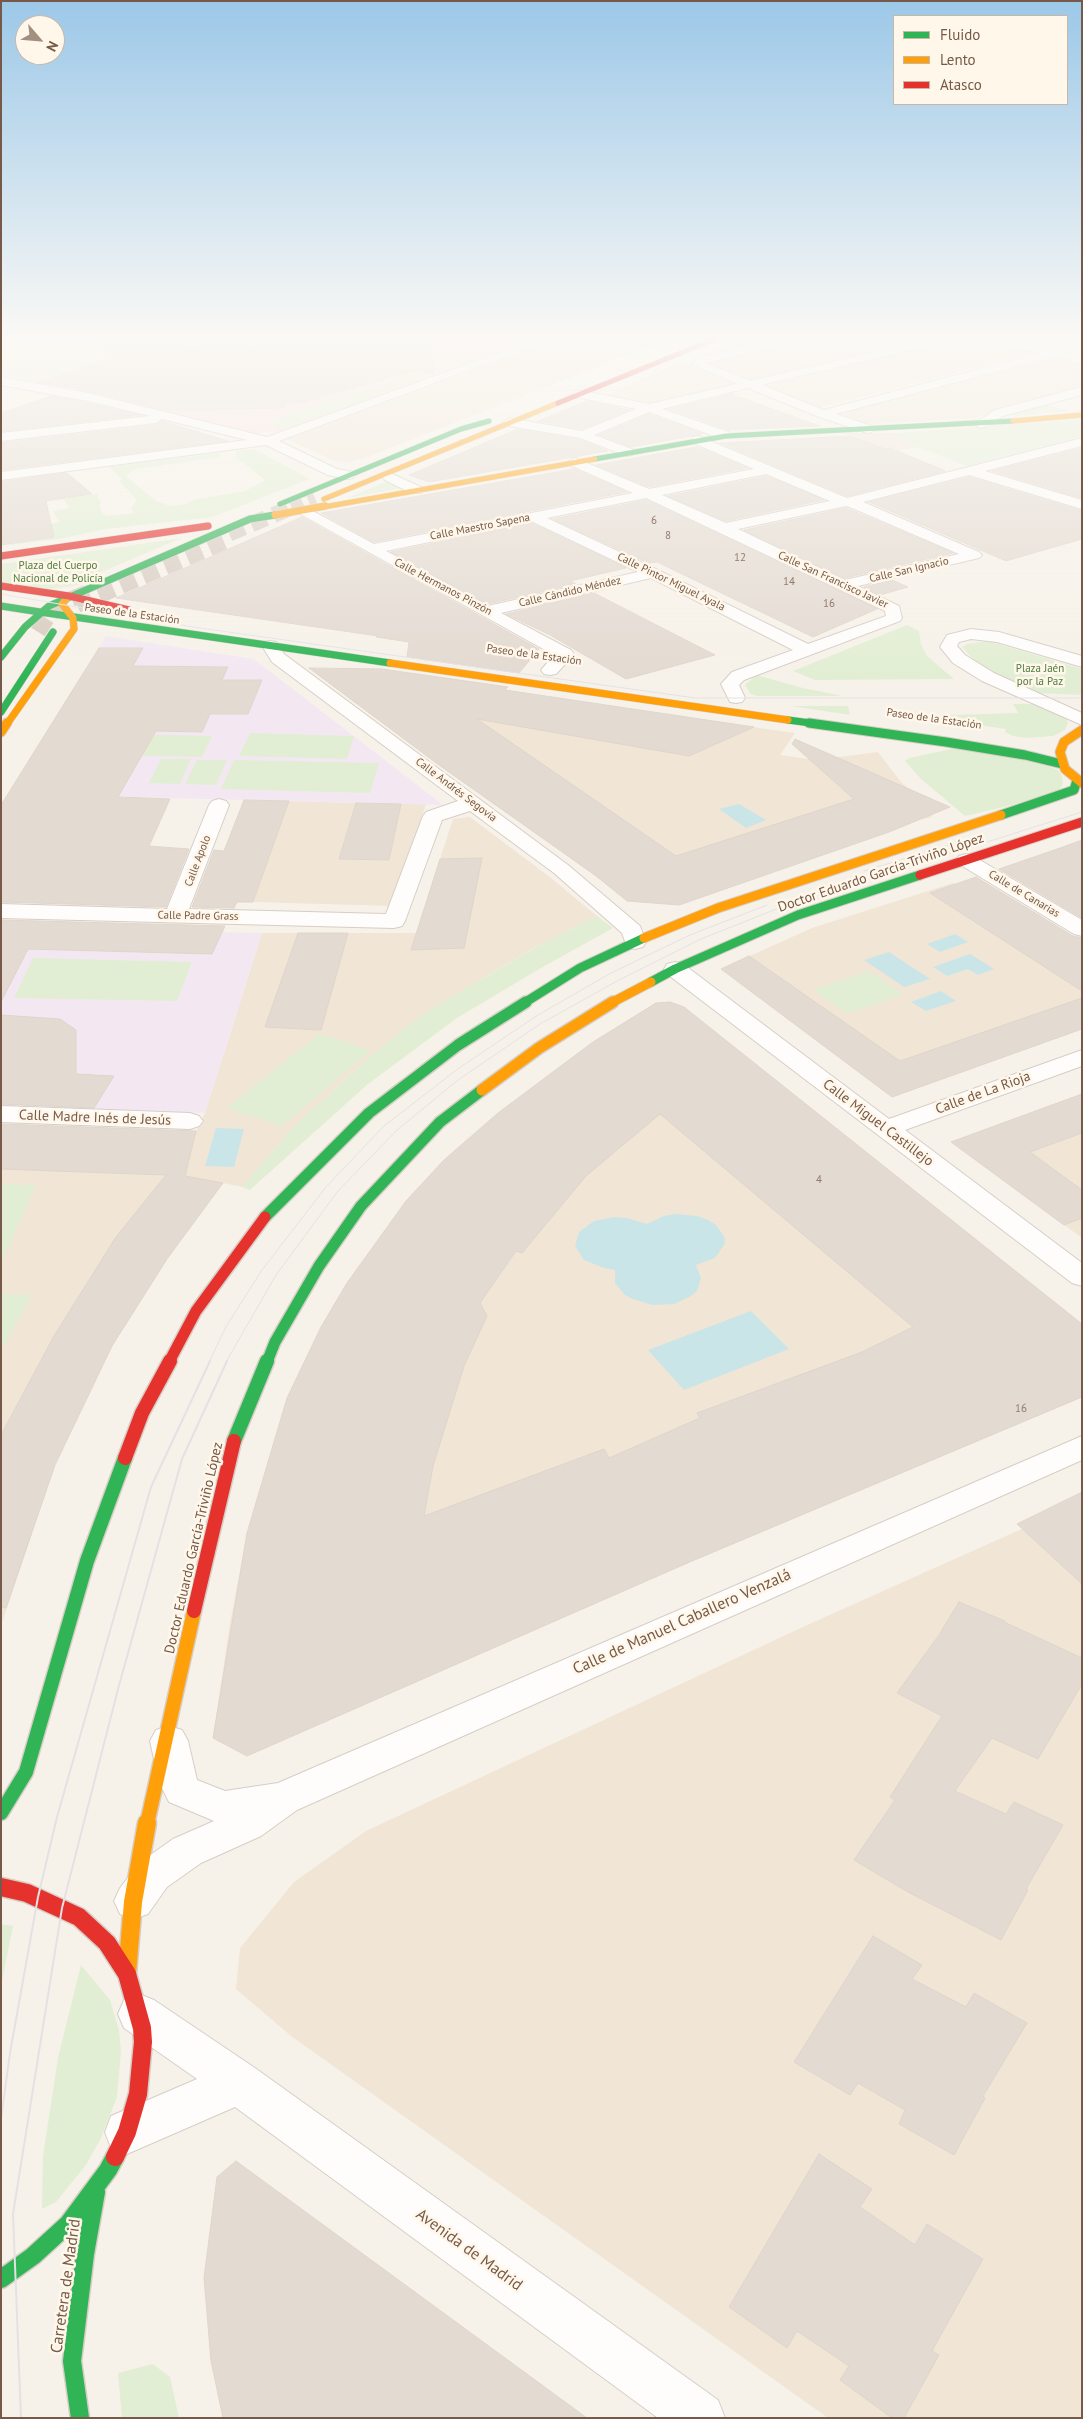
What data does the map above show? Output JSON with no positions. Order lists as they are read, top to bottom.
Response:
{
  "streets": {
    "main road": ["Paseo de la Estación", "Doctor Eduardo García-Triviño López", "Carretera de Madrid"],
    "street": [
      "Calle Maestro Sapena",
      "Calle San Ignacio",
      "Calle San Francisco Javier",
      "Calle Pintor Miguel Ayala",
      "Calle Hermanos Pinzón",
      "Calle Cándido Méndez",
      "Calle Andrés Segovia",
      "Calle Apolo",
      "Calle de Canarias",
      "Calle Padre Grass",
      "Calle de La Rioja",
      "Calle Madre Inés de Jesús",
      "Calle Miguel Castillejo",
      "Calle de Manuel Caballero Venzalá",
      "Avenida de Madrid"
    ]
  },
  "crossings": [
    ["Calle Maestro Sapena", "Calle San Francisco Javier"],
    ["Calle Maestro Sapena", "Calle Pintor Miguel Ayala"],
    ["Calle Maestro Sapena", "Calle Hermanos Pinzón"],
    ["Calle San Ignacio", "Calle San Francisco Javier"],
    ["Calle San Francisco Javier", "Calle Pintor Miguel Ayala"],
    ["Calle San Francisco Javier", "Paseo de la Estación"],
    ["Calle Pintor Miguel Ayala", "Calle Cándido Méndez"],
    ["Calle Hermanos Pinzón", "Calle Cándido Méndez"],
    ["Calle Hermanos Pinzón", "Paseo de la Estación"],
    ["Paseo de la Estación", "Calle Andrés Segovia"],
    ["Calle Andrés Segovia", "Doctor Eduardo García-Triviño López"],
    ["Calle Andrés Segovia", "Calle Padre Grass"],
    ["Calle Apolo", "Calle Padre Grass"],
    ["Doctor Eduardo García-Triviño López", "Calle de Canarias"],
    ["Doctor Eduardo García-Triviño López", "Calle Miguel Castillejo"],
    ["Doctor Eduardo García-Triviño López", "Calle de Manuel Caballero Venzalá"],
    ["Calle de La Rioja", "Calle Miguel Castillejo"]
  ],
  "parks": ["Plaza del Cuerpo Nacional de Policía", "Plaza Jaén por la Paz"],
  "house_numbers": [
    "6",
    "8",
    "12",
    "14",
    "16",
    "4",
    "16"
  ],
  "legend": ["Fluido", "Lento", "Atasco"],
  "north": "bottom right"
}
